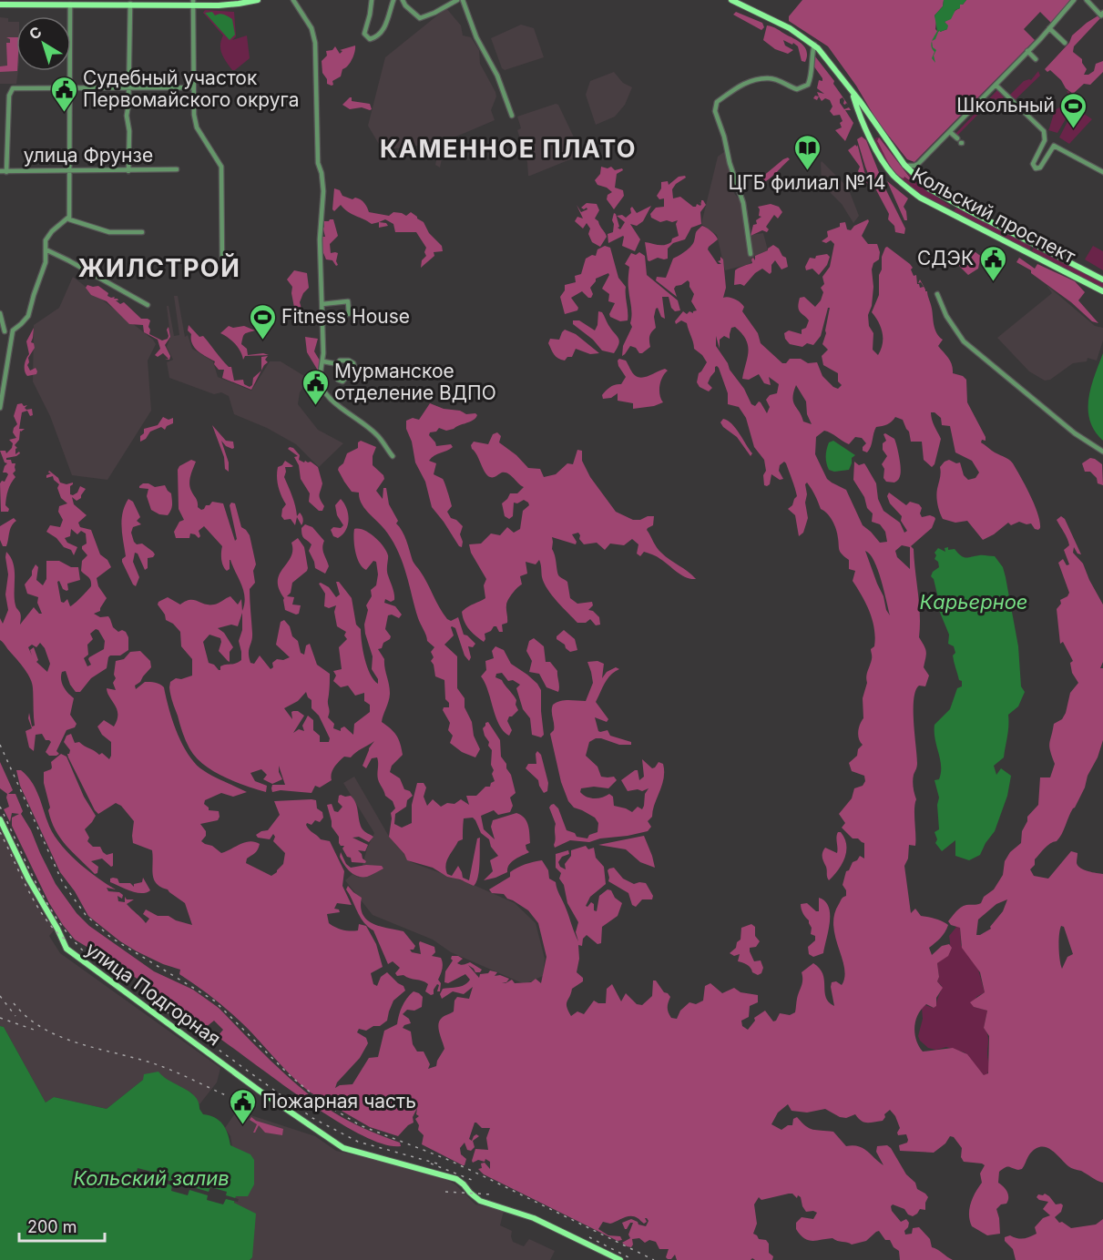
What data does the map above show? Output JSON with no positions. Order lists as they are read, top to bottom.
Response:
{
  "streets": {
    "main road": ["Кольский проспект", "улица Подгорная"],
    "street": ["улица Фрунзе"]
  },
  "districts": ["КАМЕННОЕ ПЛАТО", "ЖИЛСТРОЙ"],
  "water": ["Карьерное", "Кольский залив"],
  "places": {
    "public building": [
      "Судебный участок Первомайского округа",
      "СДЭК",
      "Мурманское отделение ВДПО",
      "Пожарная часть"
    ],
    "sports": ["Школьный", "Fitness House"],
    "library": ["ЦГБ филиал №14"]
  },
  "scale_bar": "200 m",
  "north": "top left"
}
